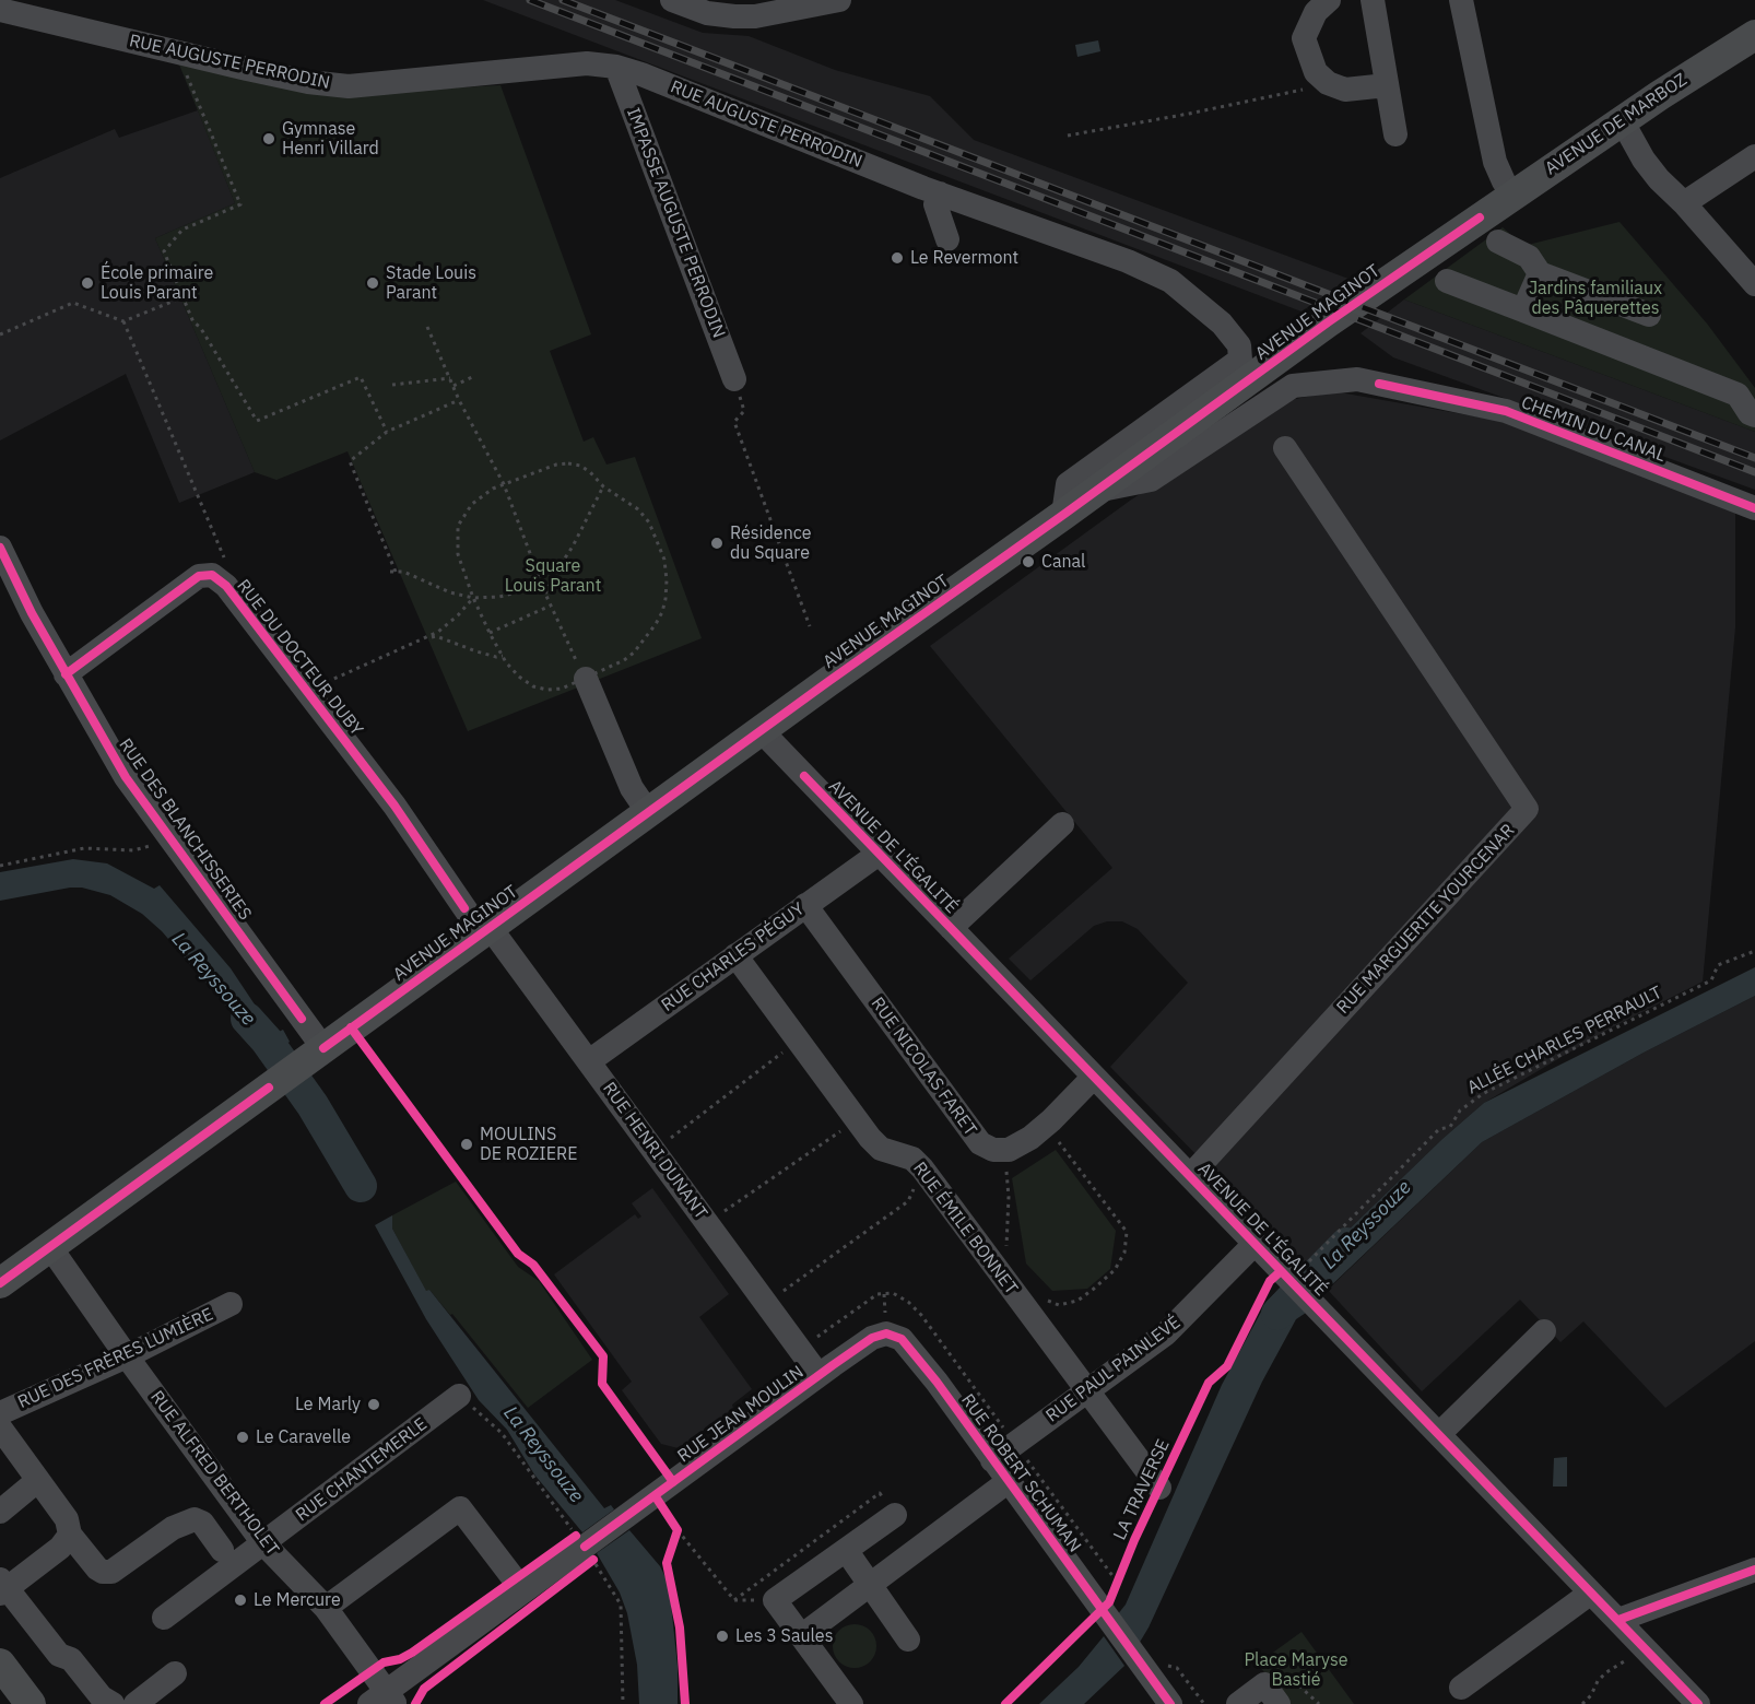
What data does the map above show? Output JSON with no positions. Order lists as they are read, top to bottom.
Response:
{
  "streets": {
    "main road": ["AVENUE DE MARBOZ", "AVENUE MAGINOT"],
    "street": [
      "RUE AUGUSTE PERRODIN",
      "IMPASSE AUGUSTE PERRODIN",
      "CHEMIN DU CANAL",
      "RUE DU DOCTEUR DUBY",
      "RUE DES BLANCHISSERIES",
      "AVENUE DE L'ÉGALITÉ",
      "RUE MARGUERITE YOURCENAR",
      "RUE CHARLES PÉGUY",
      "RUE NICOLAS FARET",
      "RUE HENRI DUNANT",
      "RUE ÉMILE BONNET",
      "RUE DES FRÈRES LUMIÈRE",
      "RUE PAUL PAINLEVÉ",
      "RUE JEAN MOULIN",
      "RUE CHANTEMERLE",
      "RUE ALFRED BERTHOLET",
      "RUE ROBERT SCHUMAN"
    ],
    "path": ["ALLÉE CHARLES PERRAULT"],
    "cycle path": ["LA TRAVERSE"]
  },
  "crossings": [
    ["RUE AUGUSTE PERRODIN", "IMPASSE AUGUSTE PERRODIN"],
    ["RUE AUGUSTE PERRODIN", "AVENUE MAGINOT"],
    ["AVENUE DE MARBOZ", "AVENUE MAGINOT"],
    ["AVENUE MAGINOT", "CHEMIN DU CANAL"],
    ["AVENUE MAGINOT", "RUE DU DOCTEUR DUBY"],
    ["AVENUE MAGINOT", "RUE DES BLANCHISSERIES"],
    ["AVENUE MAGINOT", "AVENUE DE L'ÉGALITÉ"],
    ["AVENUE MAGINOT", "RUE HENRI DUNANT"],
    ["AVENUE MAGINOT", "RUE ALFRED BERTHOLET"],
    ["RUE DU DOCTEUR DUBY", "RUE DES BLANCHISSERIES"],
    ["RUE DU DOCTEUR DUBY", "RUE HENRI DUNANT"],
    ["AVENUE DE L'ÉGALITÉ", "RUE MARGUERITE YOURCENAR"],
    ["AVENUE DE L'ÉGALITÉ", "RUE CHARLES PÉGUY"],
    ["AVENUE DE L'ÉGALITÉ", "ALLÉE CHARLES PERRAULT"],
    ["AVENUE DE L'ÉGALITÉ", "RUE PAUL PAINLEVÉ"],
    ["RUE CHARLES PÉGUY", "RUE NICOLAS FARET"],
    ["RUE CHARLES PÉGUY", "RUE HENRI DUNANT"],
    ["RUE CHARLES PÉGUY", "RUE ÉMILE BONNET"],
    ["RUE HENRI DUNANT", "RUE JEAN MOULIN"],
    ["RUE HENRI DUNANT", "RUE ROBERT SCHUMAN"],
    ["RUE ÉMILE BONNET", "RUE PAUL PAINLEVÉ"],
    ["RUE DES FRÈRES LUMIÈRE", "RUE ALFRED BERTHOLET"],
    ["RUE PAUL PAINLEVÉ", "RUE ROBERT SCHUMAN"],
    ["RUE JEAN MOULIN", "RUE ALFRED BERTHOLET"],
    ["RUE JEAN MOULIN", "RUE ROBERT SCHUMAN"],
    ["RUE CHANTEMERLE", "RUE ALFRED BERTHOLET"]
  ],
  "water": ["La Reyssouze"],
  "parks": ["Jardins familiaux des Pâquerettes", "Square Louis Parant", "Place Maryse Bastié"],
  "places": [
    "Gymnase Henri Villard",
    "Le Revermont",
    "École primaire Louis Parant",
    "Stade Louis Parant",
    "Résidence du Square",
    "Canal",
    "MOULINS DE ROZIERE",
    "Le Marly",
    "Le Caravelle",
    "Le Mercure",
    "Les 3 Saules"
  ]
}
